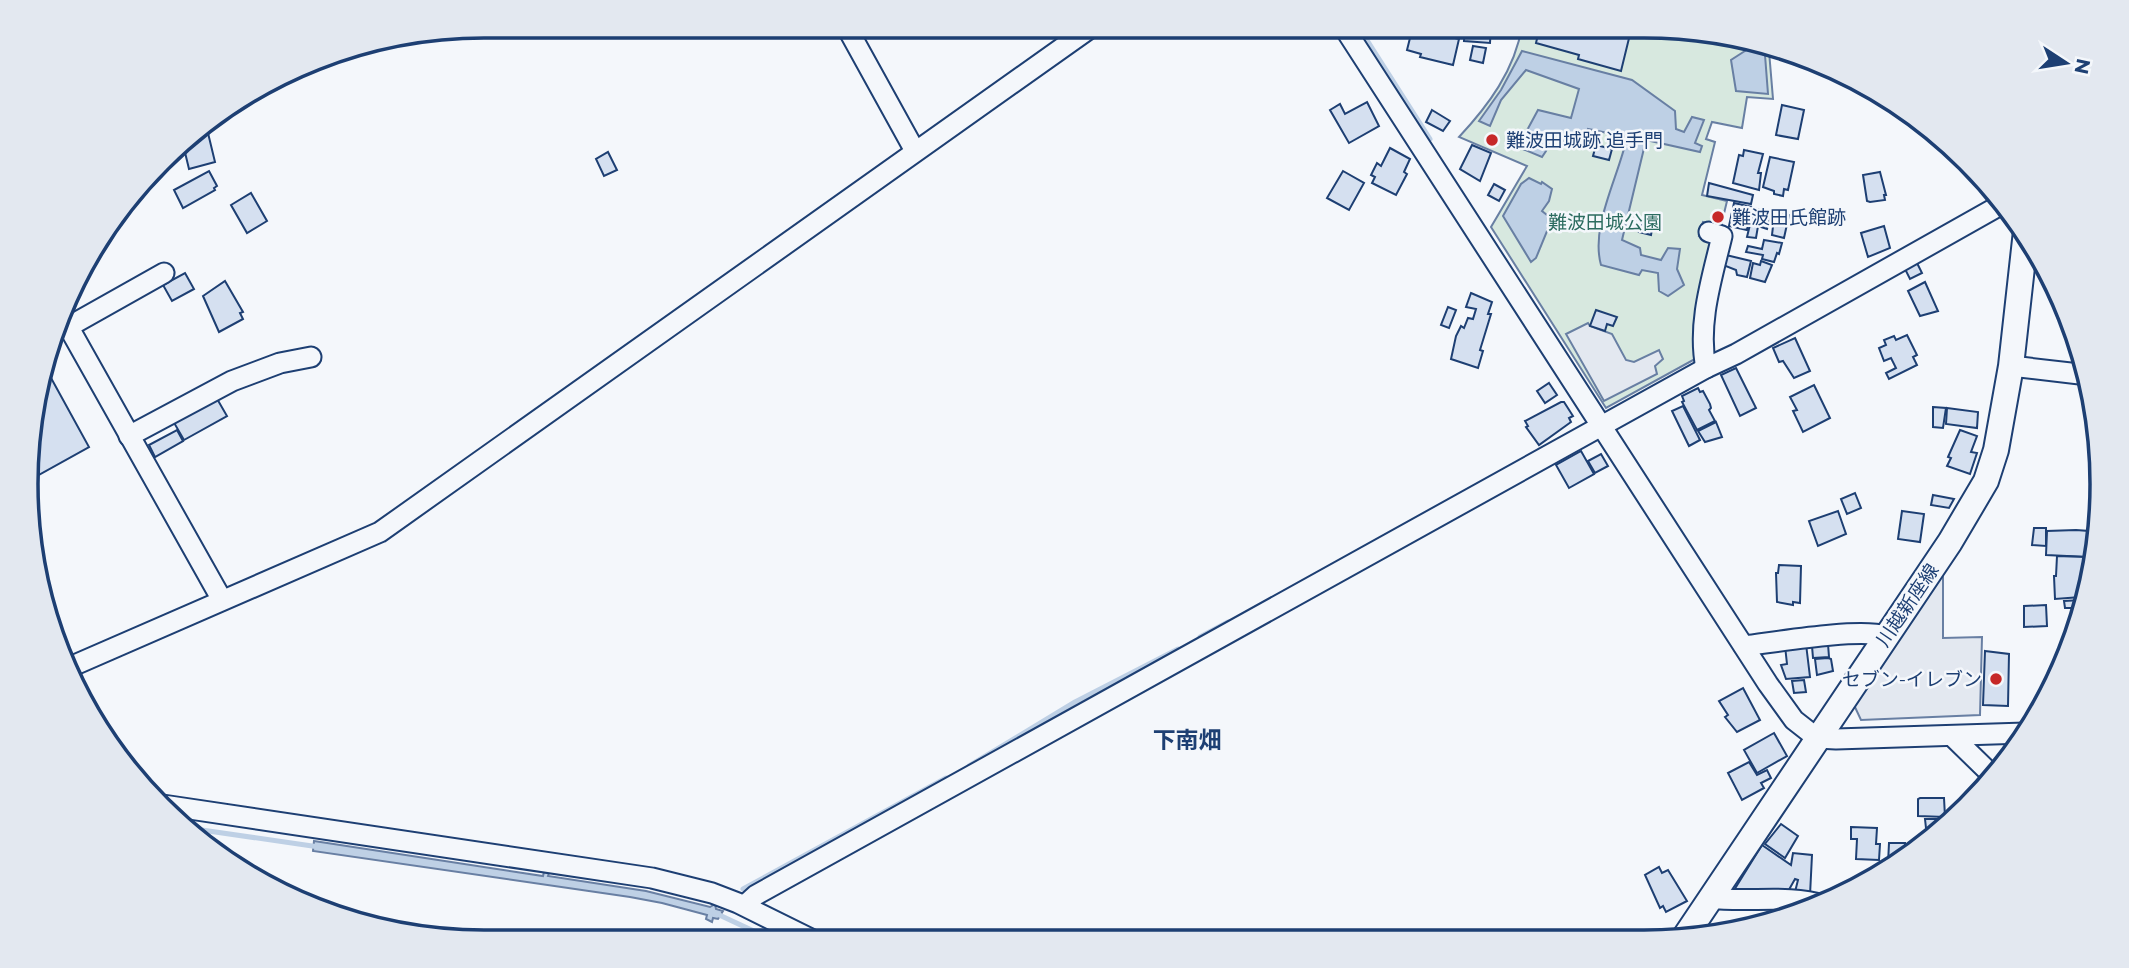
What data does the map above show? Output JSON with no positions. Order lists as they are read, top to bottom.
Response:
{
  "streets": {
    "main road": ["川越新座線"]
  },
  "districts": ["下南畑"],
  "parks": ["難波田城公園"],
  "places": ["難波田城跡 追手門", "難波田氏館跡", "セブン-イレブン"],
  "north": "right"
}
